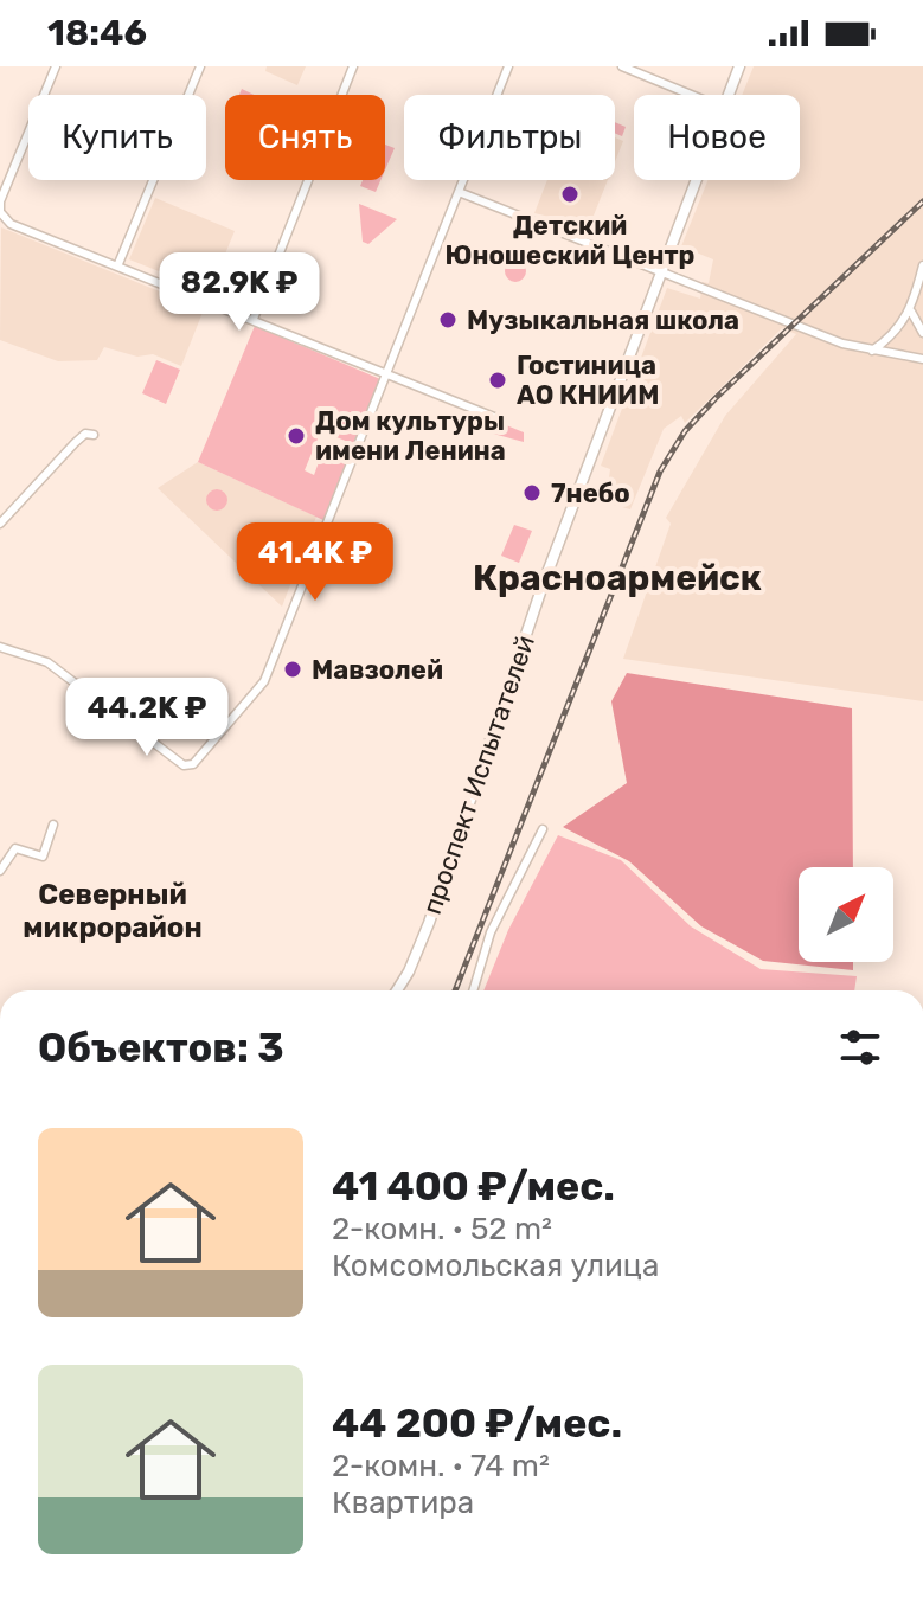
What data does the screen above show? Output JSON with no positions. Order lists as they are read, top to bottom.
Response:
{
  "streets": {
    "main road": ["проспект Испытателей"]
  },
  "districts": ["Красноармейск", "Северный микрорайон"],
  "places": [
    "Детский Юношеский Центр",
    "Музыкальная школа",
    "Гостиница АО КНИИМ",
    "Дом культуры имени Ленина",
    "7небо",
    "Мавзолей"
  ],
  "north": "top right",
  "page": {
    "status": "18:46",
    "chip": [
      "Купить",
      "Снять",
      "Фильтры",
      "Новое"
    ],
    "price": ["82.9K ₽", "41.4K ₽", "44.2K ₽"],
    "heading": "Объектов: 3",
    "list": [
      {
        "name": "41 400 ₽/мес.",
        "note": "2-комн. · 52 m² · Комсомольская улица"
      },
      {
        "name": "44 200 ₽/мес.",
        "note": "2-комн. · 74 m² · Квартира"
      }
    ]
  }
}
